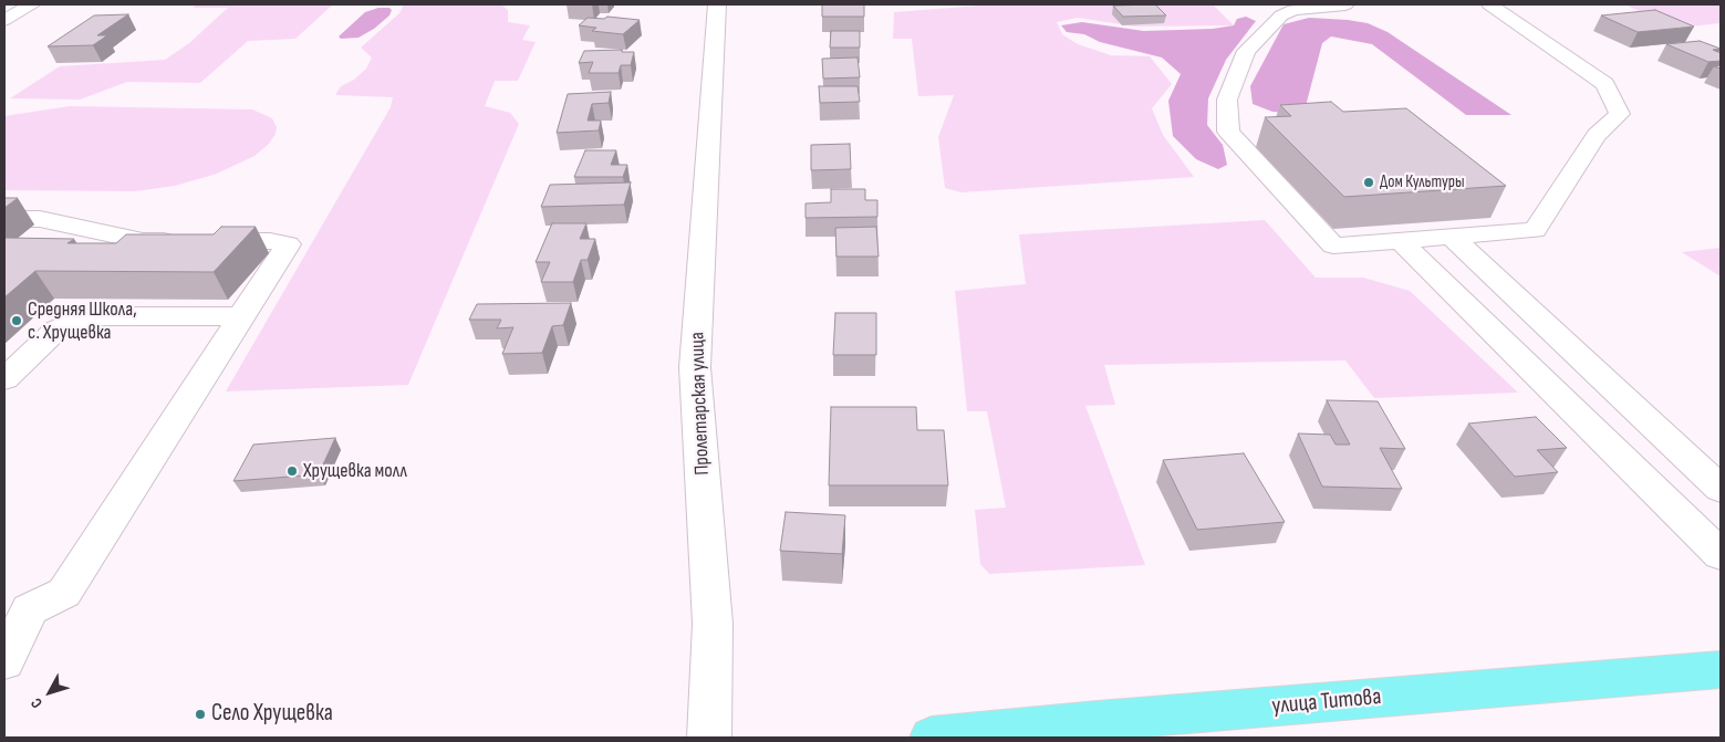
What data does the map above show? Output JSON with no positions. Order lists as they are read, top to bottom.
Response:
{
  "streets": {
    "main road": ["улица Титова"],
    "street": ["Пролетарская улица"]
  },
  "places": [
    "Дом Культуры",
    "Средняя Школа, с. Хрущевка",
    "Хрущевка молл",
    "Село Хрущевка"
  ],
  "north": "bottom left"
}
